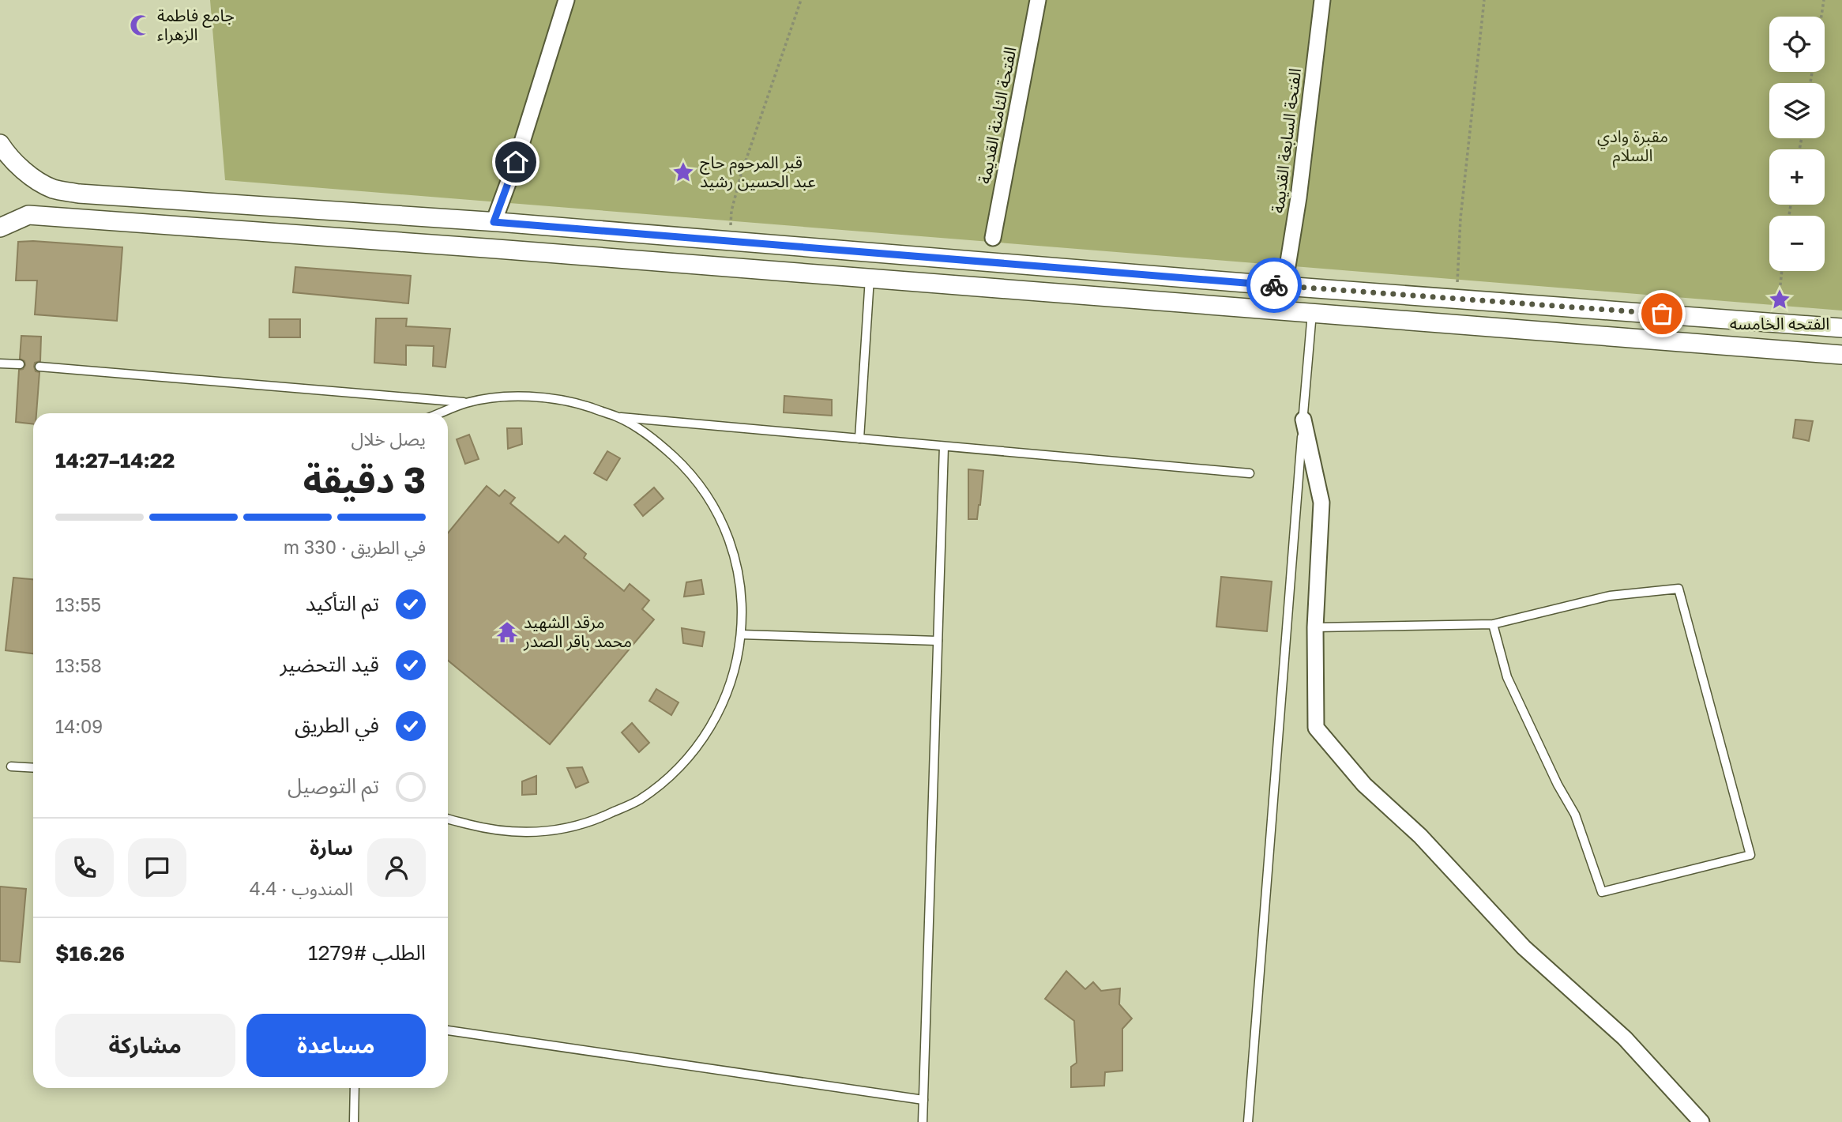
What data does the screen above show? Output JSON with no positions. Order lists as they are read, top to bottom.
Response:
{
  "streets": {
    "street": ["الفتحة الثامنة القديمة", "الفتحة السابعة القديمة"]
  },
  "parks": ["مقبرة وادي السلام"],
  "places": {
    "mosque": ["جامع فاطمة الزهراء"],
    "place": ["قبر المرحوم حاج عبد الحسين رشيد", "الفتحه الخامسه"],
    "temple": ["مرقد الشهيد محمد باقر الصدر"]
  },
  "page": {
    "map_buttons": ["+", "−"],
    "heading": ["3 دقيقة", "يصل خلال", "14:22–14:27"],
    "panel": [
      "سارة",
      "المندوب · 4.4",
      "الطلب #1279",
      "$16.26"
    ],
    "bar": "في الطريق · 330 m",
    "list": [
      ["تم التأكيد", "13:55"],
      ["قيد التحضير", "13:58"],
      ["في الطريق", "14:09"],
      "تم التوصيل"
    ],
    "buttons": ["مساعدة", "مشاركة"]
  }
}
